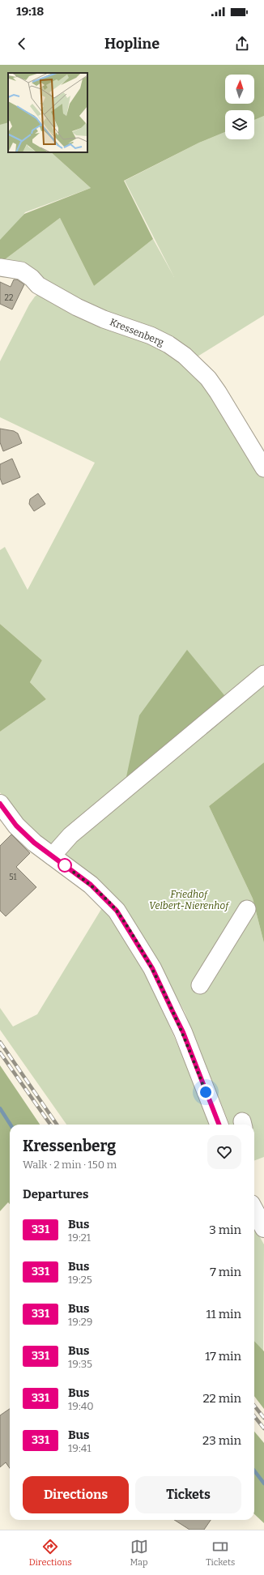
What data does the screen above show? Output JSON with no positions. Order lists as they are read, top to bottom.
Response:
{
  "streets": {
    "street": ["Kressenberg"]
  },
  "parks": ["Friedhof Velbert-Nierenhof"],
  "lines": ["bus line 331"],
  "house_numbers": ["22", "51"],
  "north": "top",
  "page": {
    "status": "19:18",
    "header": "Hopline",
    "heading": [
      ["Kressenberg", "Walk · 2 min · 150 m"],
      "Departures"
    ],
    "list": [
      {
        "mark": "331",
        "name": "Bus",
        "note": "19:21",
        "value": "3 min"
      },
      {
        "mark": "331",
        "name": "Bus",
        "note": "19:25",
        "value": "7 min"
      },
      {
        "mark": "331",
        "name": "Bus",
        "note": "19:29",
        "value": "11 min"
      },
      {
        "mark": "331",
        "name": "Bus",
        "note": "19:35",
        "value": "17 min"
      },
      {
        "mark": "331",
        "name": "Bus",
        "note": "19:40",
        "value": "22 min"
      },
      {
        "mark": "331",
        "name": "Bus",
        "note": "19:41",
        "value": "23 min"
      }
    ],
    "buttons": ["Directions", "Tickets"],
    "tabs": ["Directions", "Map", "Tickets"]
  }
}
